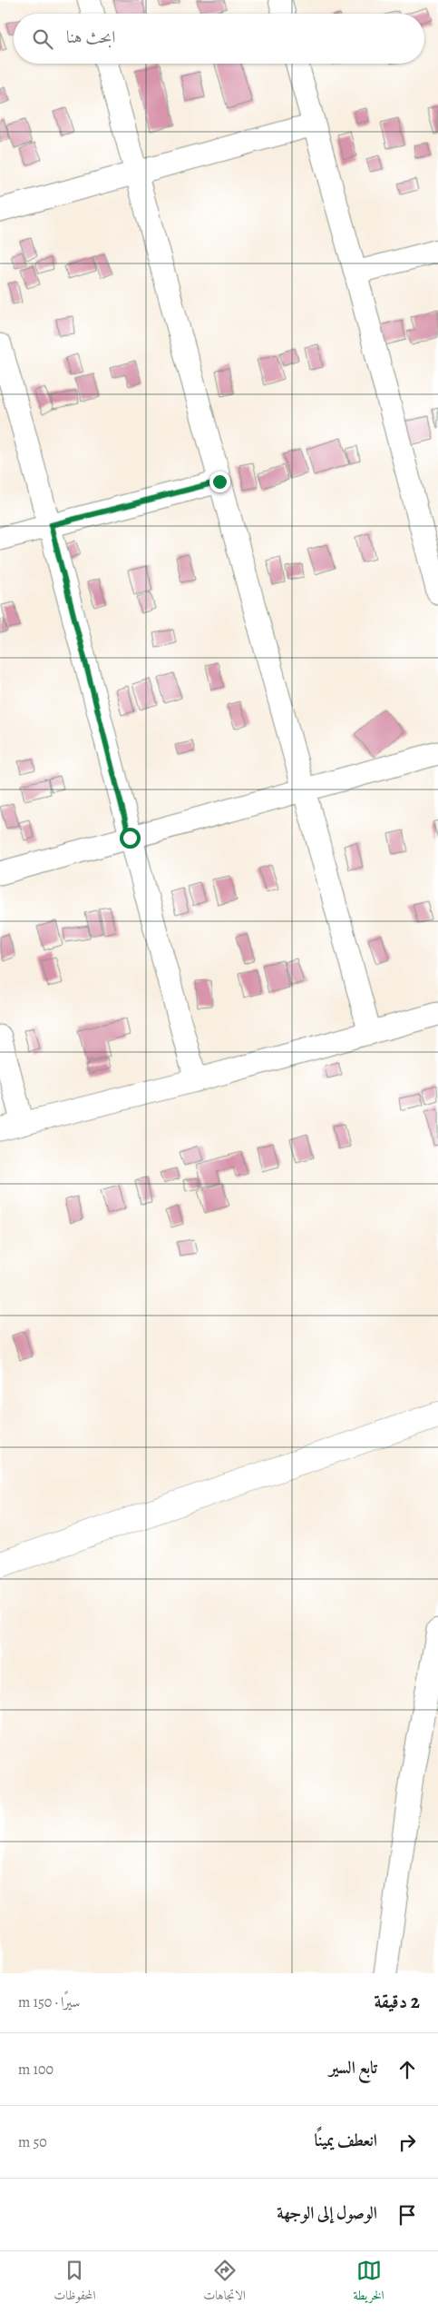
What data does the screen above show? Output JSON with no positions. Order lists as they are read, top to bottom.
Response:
{
  "page": {
    "search": "ابحث هنا",
    "heading": ["2 دقيقة", "سيرًا · 150 m"],
    "list": [
      ["تابع السير", "100 m"],
      ["انعطف يمينًا", "50 m"],
      "الوصول إلى الوجهة"
    ],
    "nav": ["الخريطة", "الاتجاهات", "المحفوظات"]
  }
}
